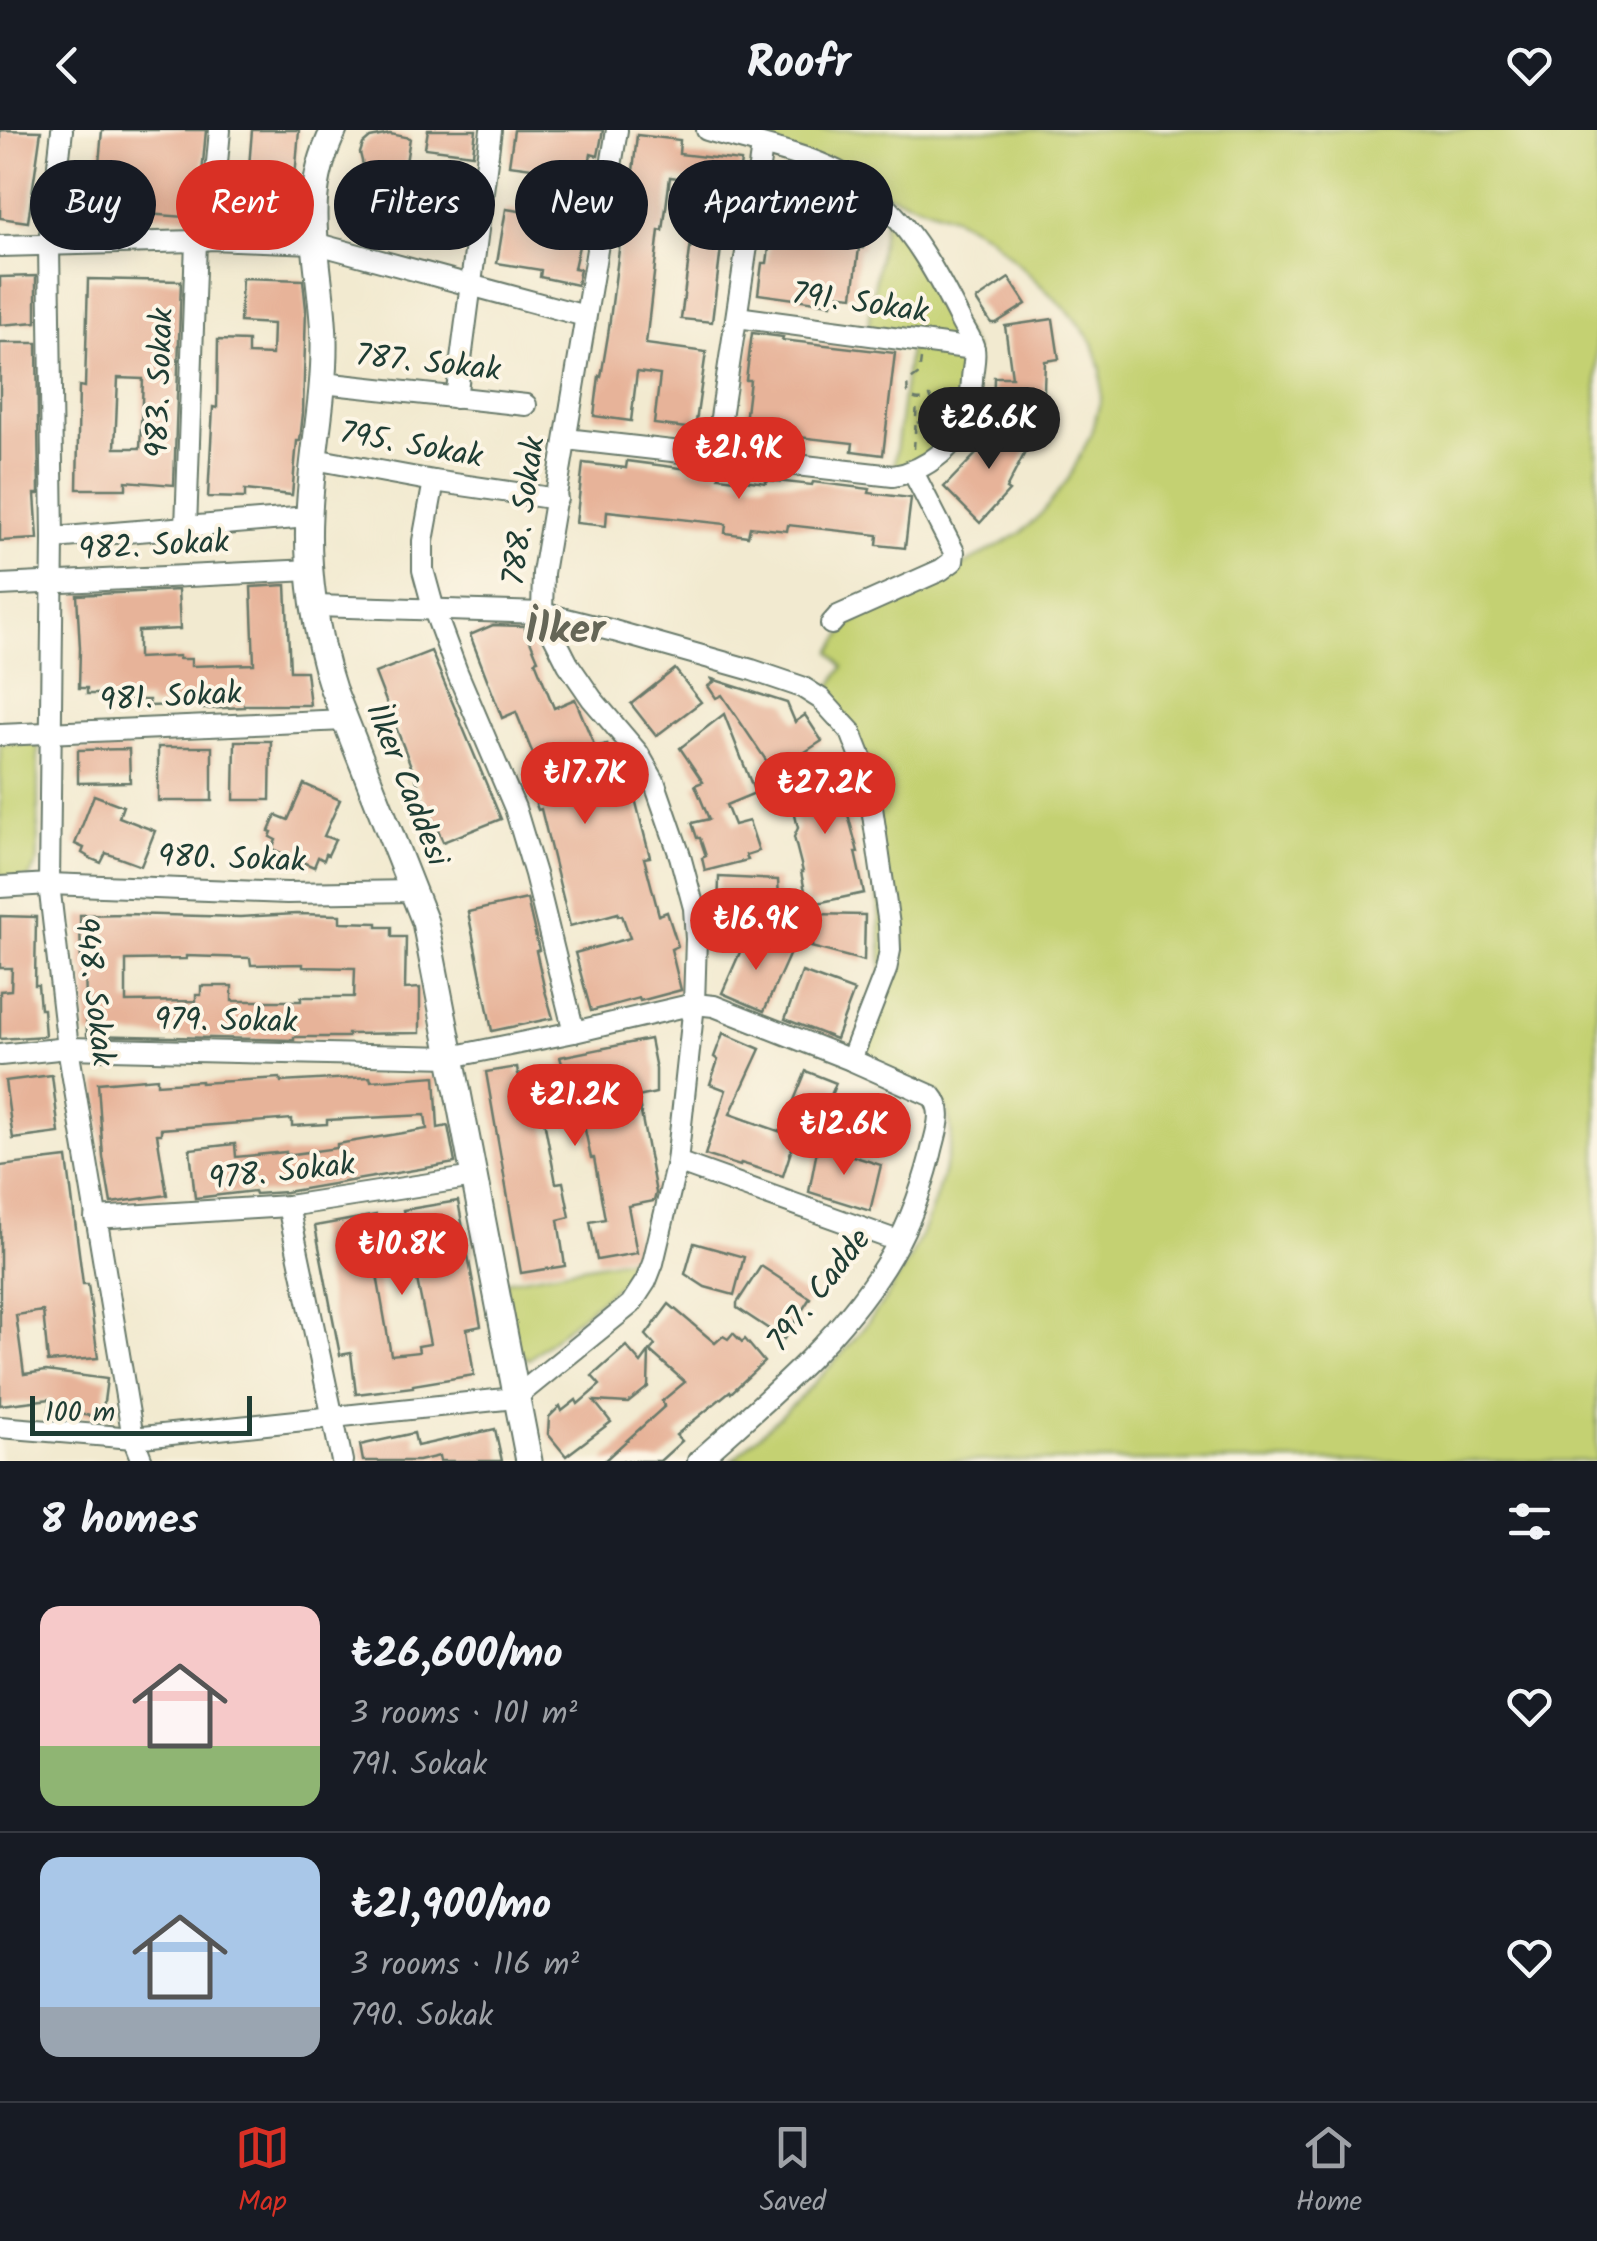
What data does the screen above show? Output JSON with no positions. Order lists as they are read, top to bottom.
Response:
{
  "streets": {
    "main road": ["İlker Caddesi"],
    "street": [
      "791. Sokak",
      "787. Sokak",
      "983. Sokak",
      "795. Sokak",
      "788. Sokak",
      "982. Sokak",
      "981. Sokak",
      "980. Sokak",
      "948. Sokak",
      "979. Sokak",
      "978. Sokak",
      "797. Cadde"
    ]
  },
  "crossings": [
    ["787. Sokak", "İlker Caddesi"],
    ["983. Sokak", "982. Sokak"],
    ["795. Sokak", "788. Sokak"],
    ["795. Sokak", "İlker Caddesi"],
    ["788. Sokak", "İlker Caddesi"],
    ["788. Sokak", "979. Sokak"],
    ["982. Sokak", "İlker Caddesi"],
    ["982. Sokak", "948. Sokak"],
    ["981. Sokak", "İlker Caddesi"],
    ["981. Sokak", "948. Sokak"],
    ["İlker Caddesi", "980. Sokak"],
    ["İlker Caddesi", "979. Sokak"],
    ["İlker Caddesi", "978. Sokak"],
    ["980. Sokak", "948. Sokak"],
    ["948. Sokak", "979. Sokak"],
    ["948. Sokak", "978. Sokak"]
  ],
  "districts": ["İlker"],
  "scale_bar": "100 m",
  "page": {
    "header": "Roofr",
    "chip": [
      "Buy",
      "Rent",
      "Filters",
      "New",
      "Apartment"
    ],
    "price": [
      "₺26.6K",
      "₺21.9K",
      "₺17.7K",
      "₺27.2K",
      "₺16.9K",
      "₺21.2K",
      "₺12.6K",
      "₺10.8K"
    ],
    "scale": "100 m",
    "heading": "8 homes",
    "list": [
      {
        "name": "₺26,600/mo",
        "note": "3 rooms · 101 m² · 791. Sokak"
      },
      {
        "name": "₺21,900/mo",
        "note": "3 rooms · 116 m² · 790. Sokak"
      }
    ],
    "tabs": ["Map", "Saved", "Home"]
  }
}
